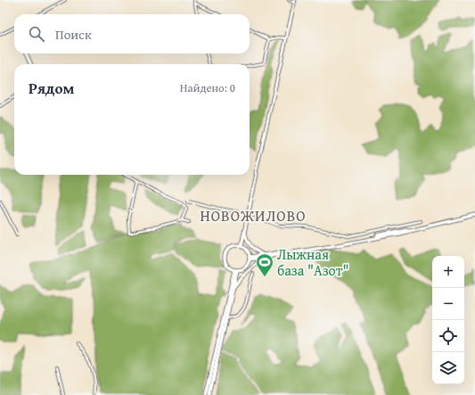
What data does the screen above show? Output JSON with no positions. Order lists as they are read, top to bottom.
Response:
{
  "districts": ["НОВОЖИЛОВО"],
  "places": {
    "sports": ["Лыжная база \"Азот\""]
  },
  "page": {
    "search": "Поиск",
    "heading": ["Рядом", "Найдено: 0"],
    "map_buttons": ["+", "−"]
  }
}
